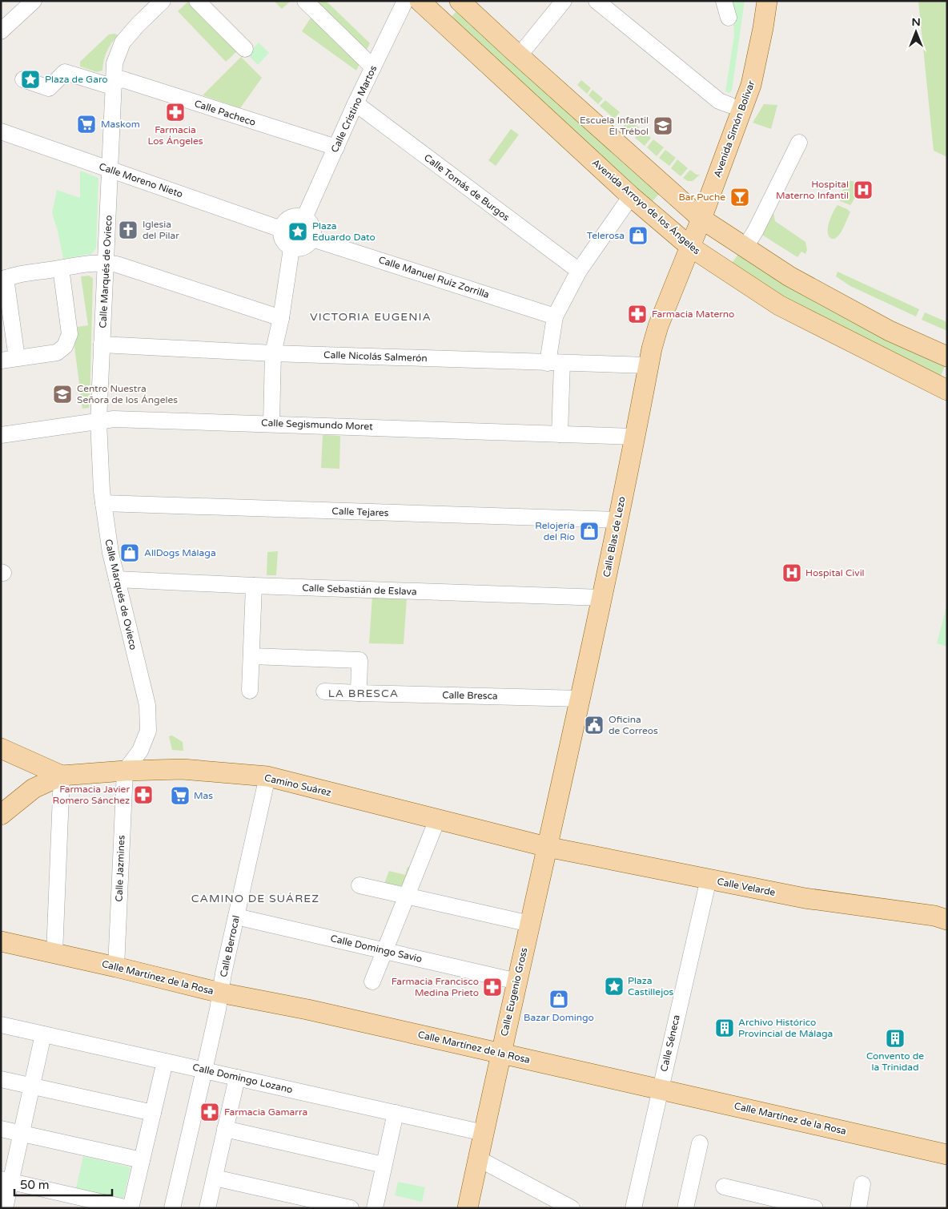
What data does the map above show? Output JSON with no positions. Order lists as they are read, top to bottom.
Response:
{
  "streets": {
    "main road": [
      "Avenida Simón Bolivar",
      "Avenida Arroyo de los Ángeles",
      "Calle Blas de Lezo",
      "Camino Suárez",
      "Calle Velarde",
      "Calle Martínez de la Rosa",
      "Calle Eugenio Gross"
    ],
    "street": [
      "Calle Cristino Martos",
      "Calle Pacheco",
      "Calle Moreno Nieto",
      "Calle Tomás de Burgos",
      "Calle Marqués de Ovieco",
      "Calle Manuel Ruiz Zorrilla",
      "Calle Nicolás Salmerón",
      "Calle Segismundo Moret",
      "Calle Tejares",
      "Calle Sebastián de Eslava",
      "Calle Bresca",
      "Calle Jazmines",
      "Calle Berrocal",
      "Calle Domingo Savio",
      "Calle Séneca",
      "Calle Domingo Lozano"
    ]
  },
  "crossings": [
    ["Calle Cristino Martos", "Calle Pacheco"],
    ["Calle Cristino Martos", "Calle Moreno Nieto"],
    ["Calle Cristino Martos", "Calle Tomás de Burgos"],
    ["Calle Cristino Martos", "Calle Manuel Ruiz Zorrilla"],
    ["Calle Pacheco", "Calle Marqués de Ovieco"],
    ["Avenida Simón Bolivar", "Avenida Arroyo de los Ángeles"],
    ["Avenida Simón Bolivar", "Calle Blas de Lezo"],
    ["Calle Moreno Nieto", "Calle Marqués de Ovieco"],
    ["Calle Moreno Nieto", "Calle Manuel Ruiz Zorrilla"],
    ["Avenida Arroyo de los Ángeles", "Calle Blas de Lezo"],
    ["Calle Marqués de Ovieco", "Calle Nicolás Salmerón"],
    ["Calle Marqués de Ovieco", "Calle Segismundo Moret"],
    ["Calle Marqués de Ovieco", "Calle Tejares"],
    ["Calle Marqués de Ovieco", "Calle Sebastián de Eslava"],
    ["Calle Marqués de Ovieco", "Camino Suárez"],
    ["Calle Marqués de Ovieco", "Calle Jazmines"],
    ["Calle Nicolás Salmerón", "Calle Blas de Lezo"],
    ["Calle Segismundo Moret", "Calle Blas de Lezo"],
    ["Calle Tejares", "Calle Blas de Lezo"],
    ["Calle Blas de Lezo", "Calle Sebastián de Eslava"],
    ["Calle Blas de Lezo", "Calle Bresca"],
    ["Calle Blas de Lezo", "Camino Suárez"],
    ["Calle Blas de Lezo", "Calle Velarde"],
    ["Calle Blas de Lezo", "Calle Eugenio Gross"],
    ["Camino Suárez", "Calle Jazmines"],
    ["Camino Suárez", "Calle Velarde"],
    ["Camino Suárez", "Calle Berrocal"],
    ["Camino Suárez", "Calle Eugenio Gross"],
    ["Calle Jazmines", "Calle Martínez de la Rosa"],
    ["Calle Velarde", "Calle Eugenio Gross"],
    ["Calle Velarde", "Calle Séneca"],
    ["Calle Berrocal", "Calle Domingo Savio"],
    ["Calle Berrocal", "Calle Martínez de la Rosa"],
    ["Calle Berrocal", "Calle Domingo Lozano"],
    ["Calle Domingo Savio", "Calle Eugenio Gross"],
    ["Calle Martínez de la Rosa", "Calle Eugenio Gross"],
    ["Calle Martínez de la Rosa", "Calle Séneca"],
    ["Calle Eugenio Gross", "Calle Domingo Lozano"]
  ],
  "districts": ["VICTORIA EUGENIA", "LA BRESCA", "CAMINO DE SUÁREZ"],
  "places": {
    "place": ["Plaza de Garo", "Plaza Eduardo Dato", "Plaza Castillejos"],
    "pharmacy": [
      "Farmacia Los Ángeles",
      "Farmacia Materno",
      "Farmacia Javier Romero Sánchez",
      "Farmacia Francisco Medina Prieto",
      "Farmacia Gamarra"
    ],
    "supermarket": ["Maskom", "Mas"],
    "school or university": ["Escuela Infantil El Trébol", "Centro Nuestra Señora de los Ángeles"],
    "hospital": ["Hospital Materno Infantil", "Hospital Civil"],
    "bar": ["Bar Puche"],
    "church": ["Iglesia del Pilar"],
    "shop": [
      "Telerosa",
      "Relojería del Río",
      "AllDogs Málaga",
      "Bazar Domingo"
    ],
    "public building": ["Oficina de Correos"],
    "building": ["Archivo Histórico Provincial de Málaga", "Convento de la Trinidad"]
  },
  "scale_bar": "50 m",
  "north": "top"
}
